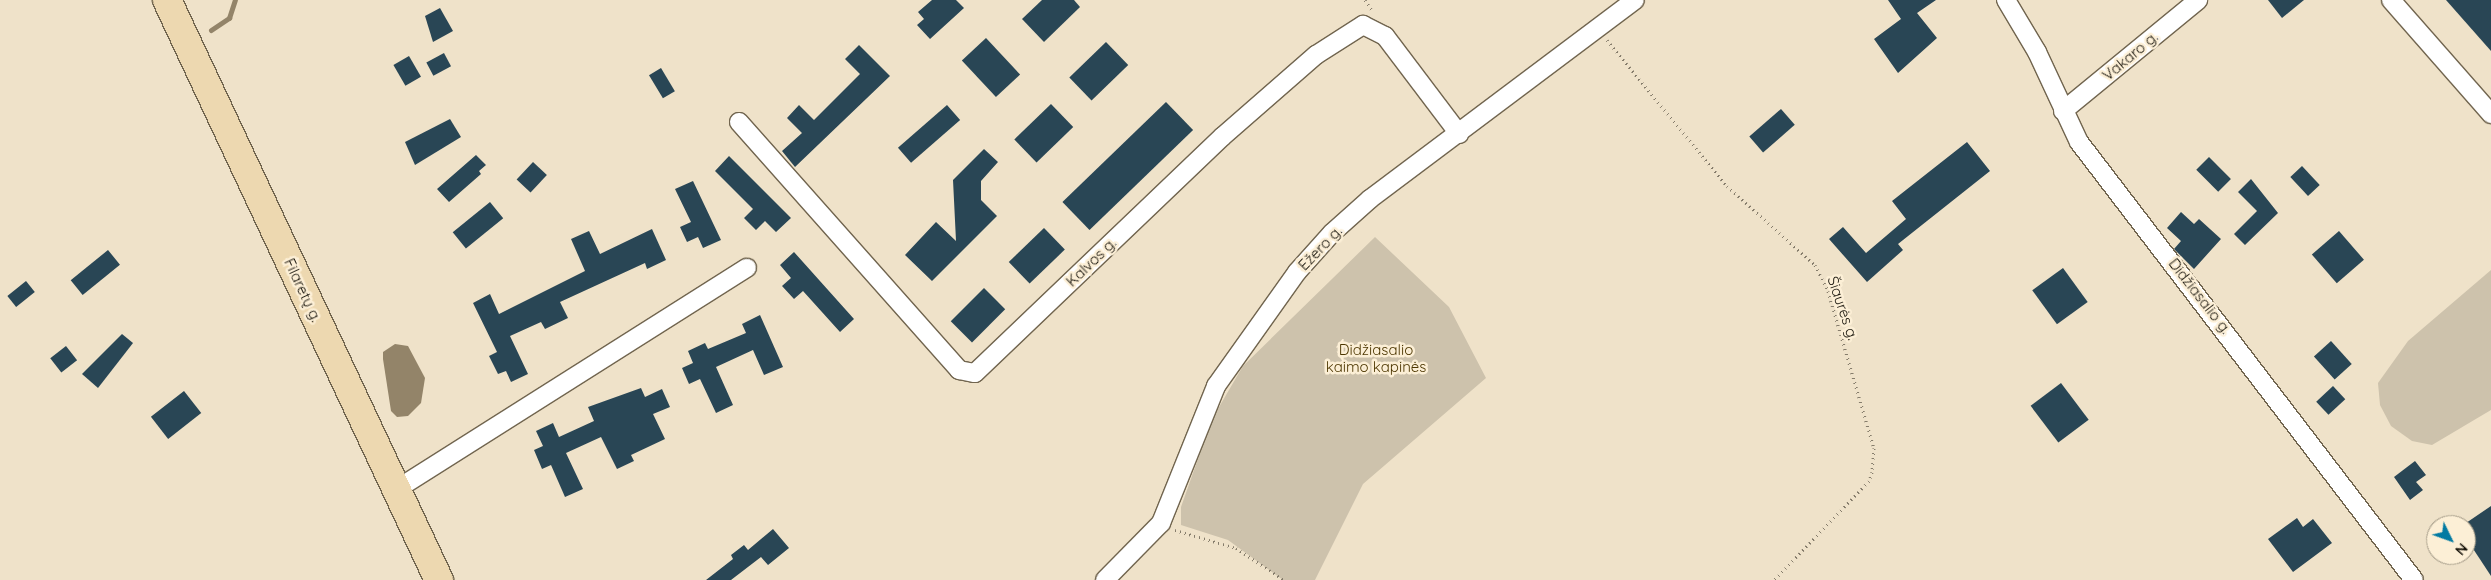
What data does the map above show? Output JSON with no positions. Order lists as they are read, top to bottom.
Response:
{
  "streets": {
    "main road": ["Filaretų g."],
    "street": [
      "Vakaro g.",
      "Ežero g.",
      "Kalvos g.",
      "Didžiasalio g."
    ],
    "path": ["Šiaurės g."]
  },
  "crossings": [
    ["Vakaro g.", "Didžiasalio g."],
    ["Ežero g.", "Kalvos g."],
    ["Ežero g.", "Šiaurės g."]
  ],
  "parks": ["Didžiasalio kaimo kapinės"],
  "north": "bottom right"
}
